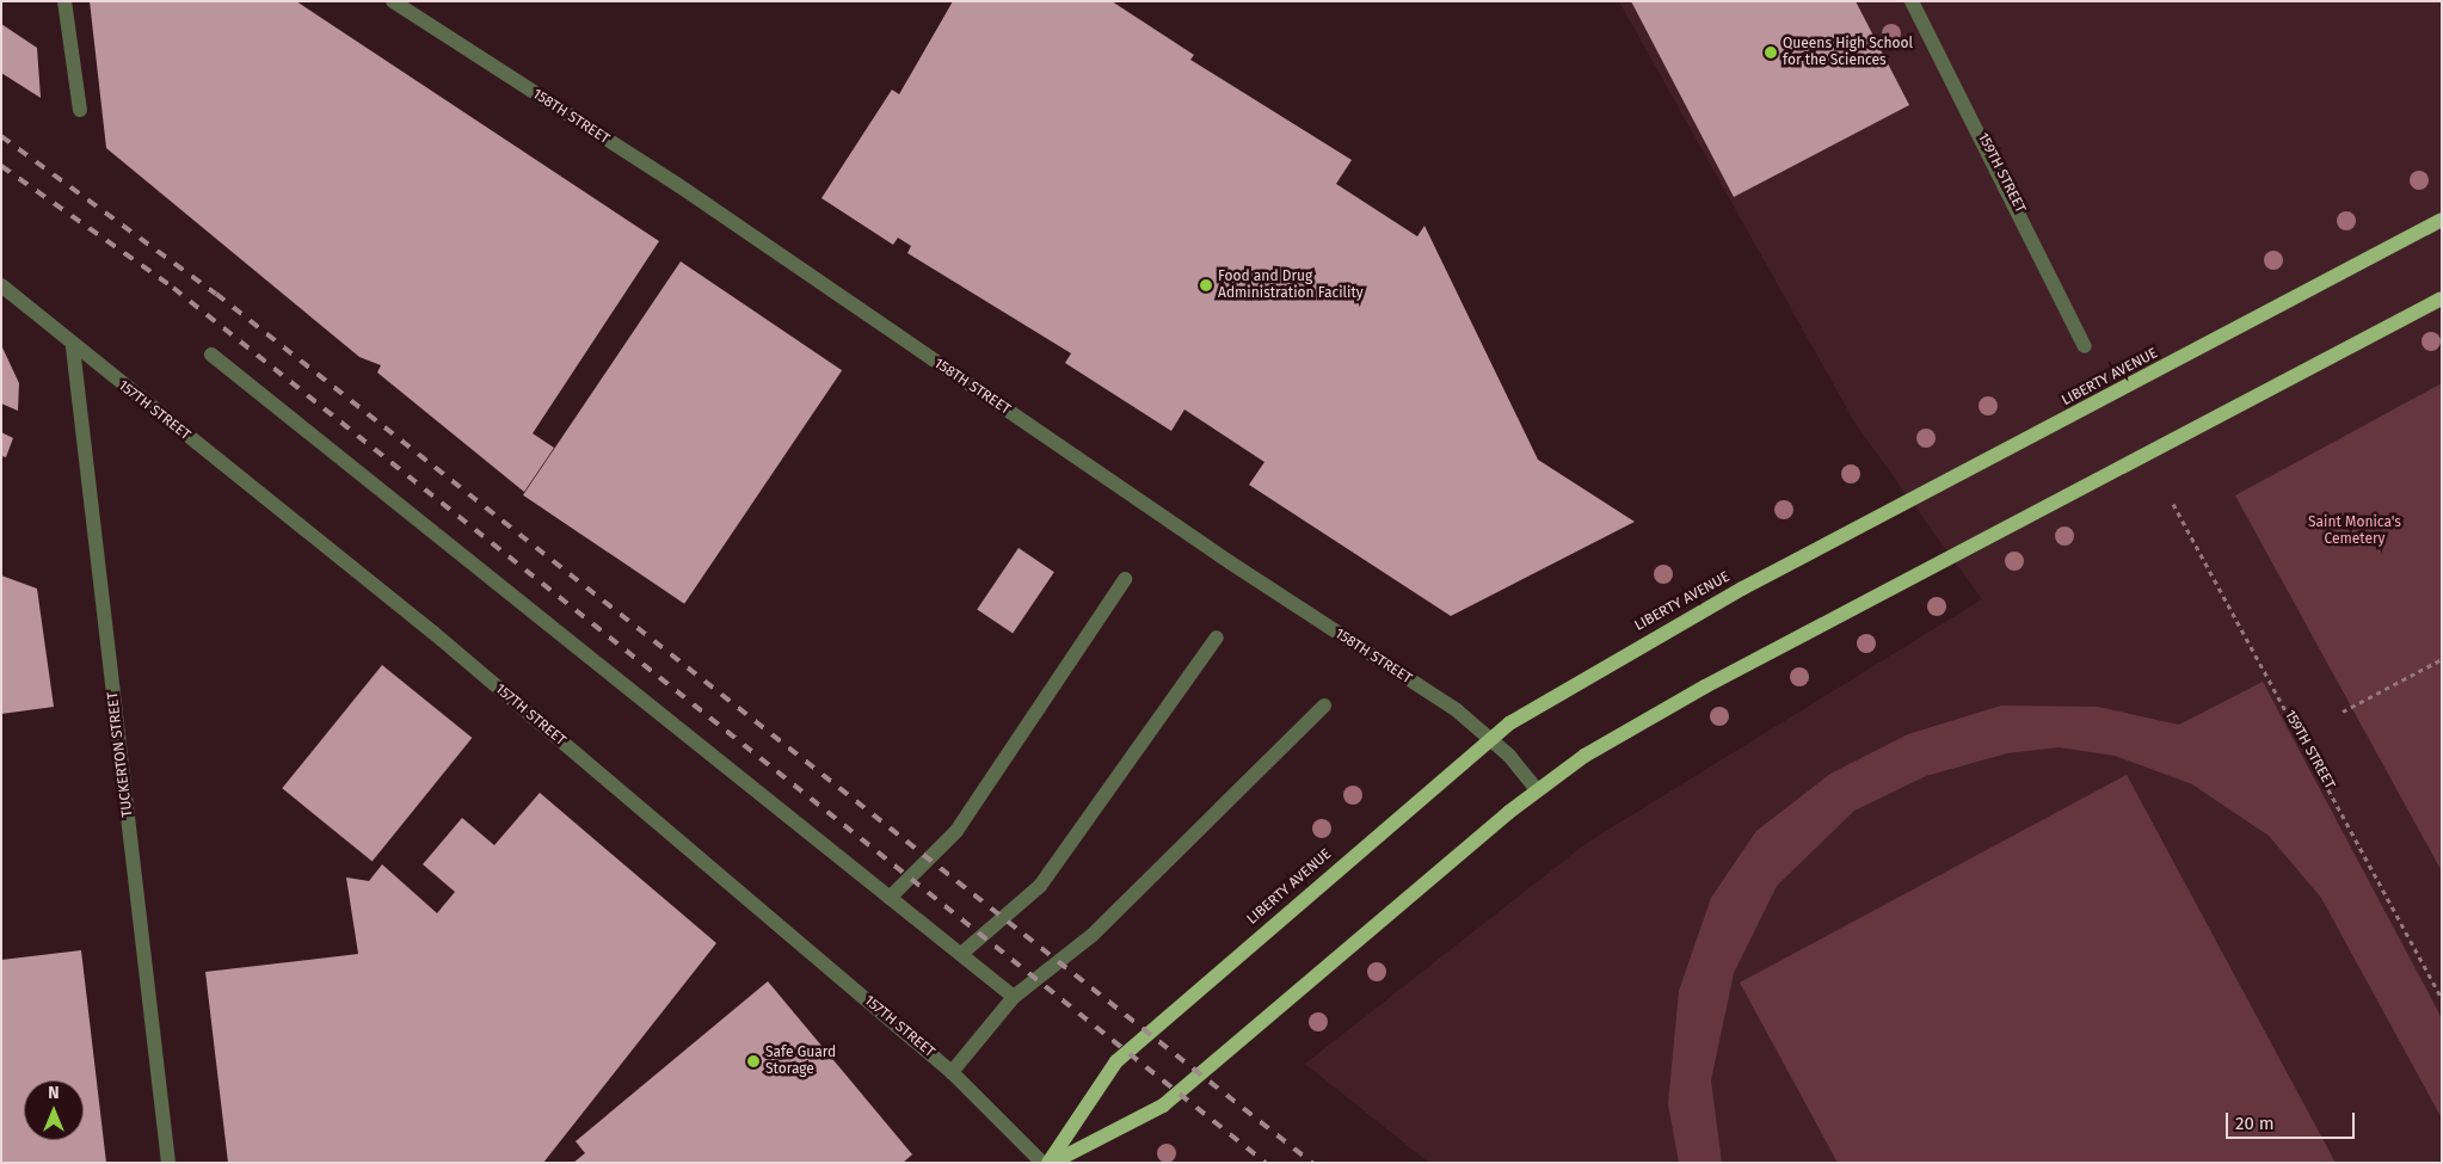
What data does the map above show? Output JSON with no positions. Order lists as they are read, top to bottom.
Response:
{
  "streets": {
    "main road": ["LIBERTY AVENUE"],
    "street": [
      "158TH STREET",
      "159TH STREET",
      "157TH STREET",
      "TUCKERTON STREET"
    ]
  },
  "crossings": [
    ["158TH STREET", "LIBERTY AVENUE"],
    ["157TH STREET", "TUCKERTON STREET"]
  ],
  "parks": ["Saint Monica's Cemetery"],
  "places": ["Queens High School for the Sciences", "Food and Drug Administration Facility", "Safe Guard Storage"],
  "scale_bar": "20 m",
  "north": "top"
}
